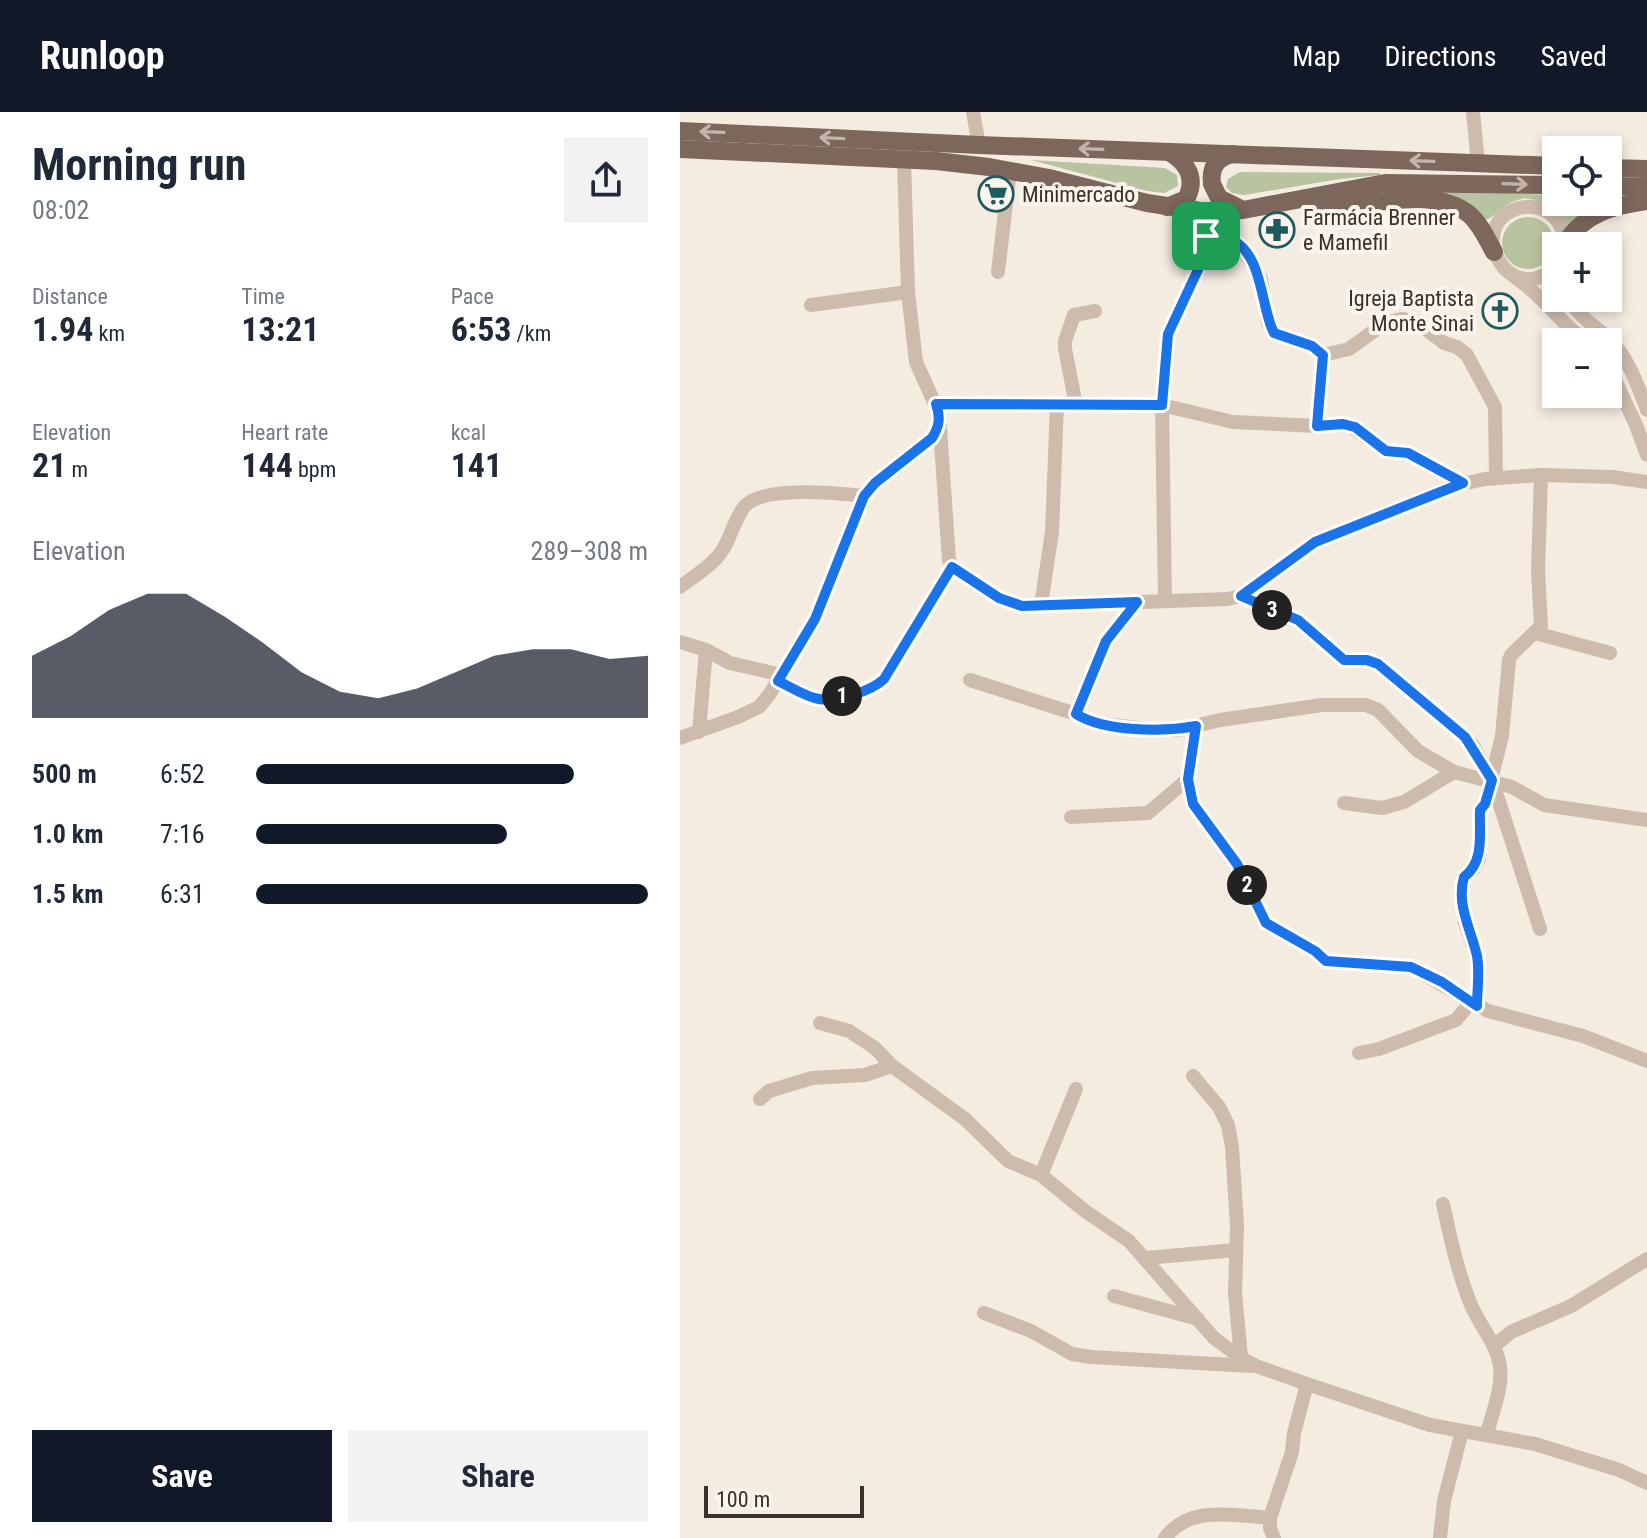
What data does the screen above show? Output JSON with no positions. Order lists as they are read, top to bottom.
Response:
{
  "places": {
    "supermarket": ["Minimercado"],
    "pharmacy": ["Farmácia Brenner e Mamefil"],
    "church": ["Igreja Baptista Monte Sinai"]
  },
  "scale_bar": "100 m",
  "page": {
    "header": "Runloop",
    "nav": ["Map", "Directions", "Saved"],
    "heading": ["Morning run", "08:02"],
    "map_buttons": ["+", "−"],
    "stats": [
      ["Distance", "1.94 km"],
      ["Time", "13:21"],
      ["Pace", "6:53 /km"],
      ["Elevation", "21 m"],
      ["Heart rate", "144 bpm"],
      ["kcal", "141"]
    ],
    "chart": ["Elevation", "289–308 m"],
    "pins": ["3", "1", "2"],
    "list": [
      {
        "name": "500 m",
        "note": "6:52"
      },
      {
        "name": "1.0 km",
        "note": "7:16"
      },
      {
        "name": "1.5 km",
        "note": "6:31"
      }
    ],
    "buttons": ["Save", "Share"],
    "scale": "100 m"
  }
}
